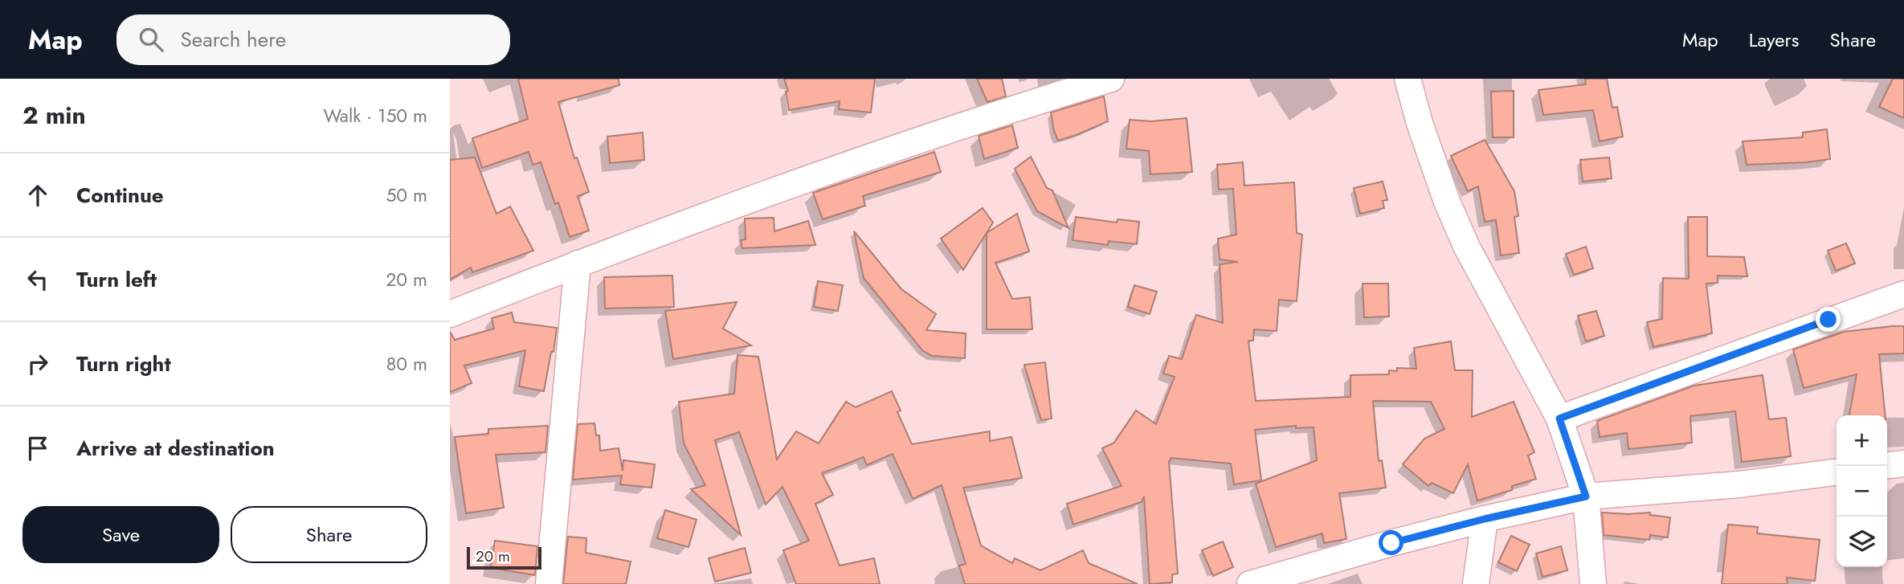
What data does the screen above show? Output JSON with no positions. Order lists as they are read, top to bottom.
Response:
{
  "scale_bar": "20 m",
  "page": {
    "header": "Map",
    "search": "Search here",
    "nav": ["Map", "Layers", "Share"],
    "heading": ["2 min", "Walk · 150 m"],
    "list": [
      ["Continue", "50 m"],
      ["Turn left", "20 m"],
      ["Turn right", "80 m"],
      "Arrive at destination"
    ],
    "map_buttons": ["+", "−"],
    "buttons": ["Save", "Share"],
    "scale": "20 m"
  }
}
